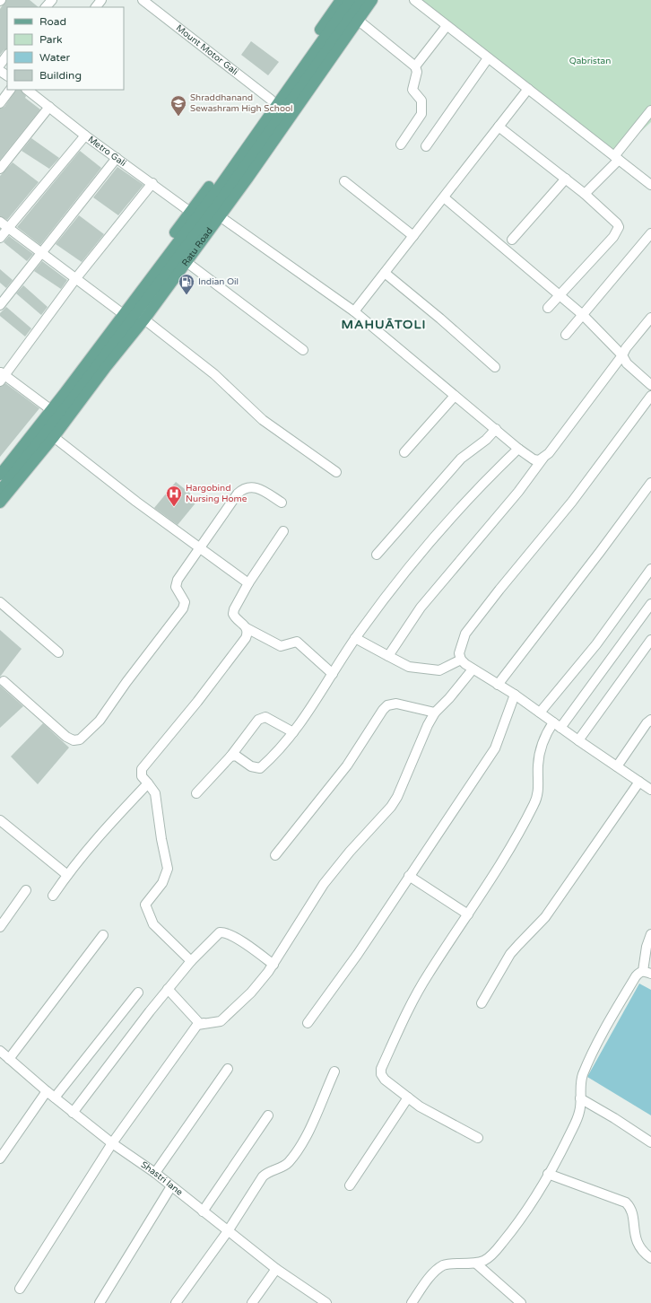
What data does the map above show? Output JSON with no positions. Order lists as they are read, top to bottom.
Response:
{
  "streets": {
    "main road": ["Ratu Road"],
    "street": ["Mount Motor Gali", "Metro Gali", "Shastri lane"]
  },
  "districts": ["MAHUĀTOLI"],
  "parks": ["Qabristan"],
  "places": {
    "school or university": ["Shraddhanand Sewashram High School"],
    "fuel station": ["Indian Oil"],
    "hospital": ["Hargobind Nursing Home"]
  },
  "legend": [
    "Road",
    "Park",
    "Water",
    "Building"
  ]
}
